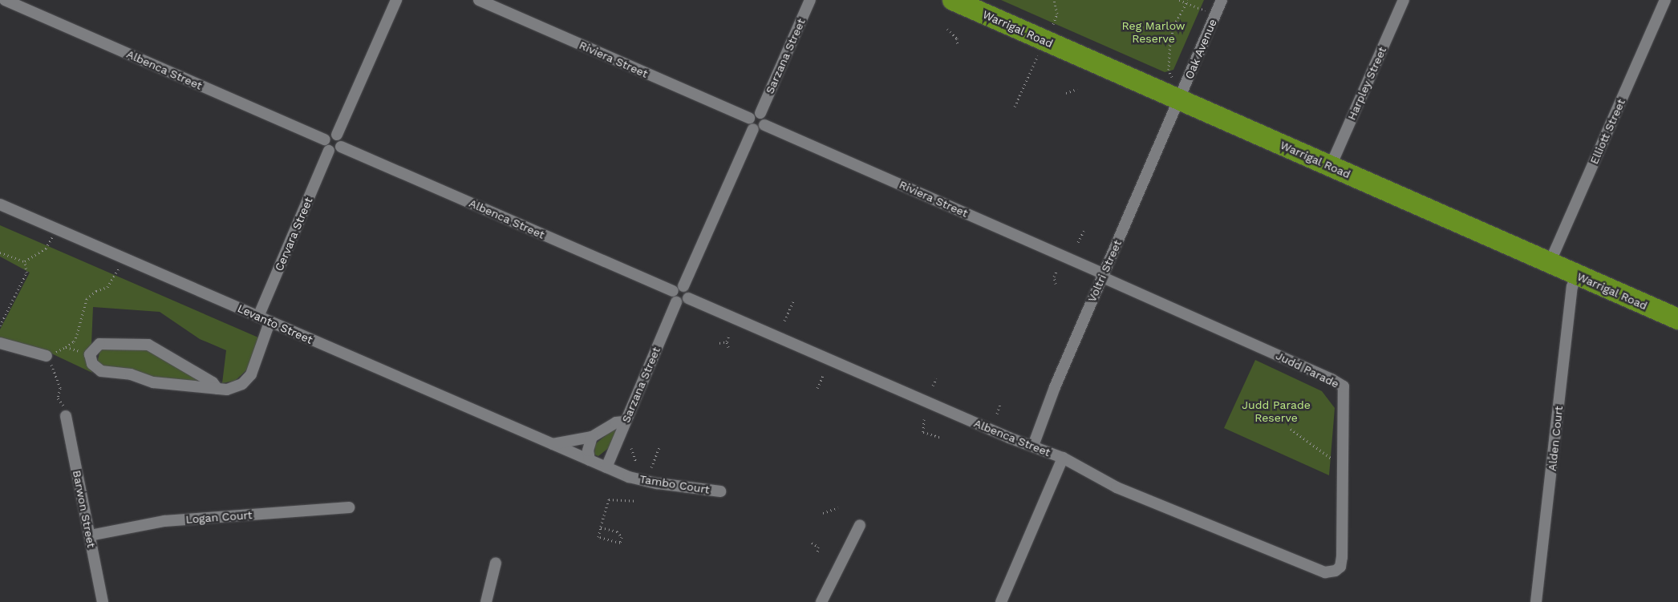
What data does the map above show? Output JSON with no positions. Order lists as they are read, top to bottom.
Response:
{
  "streets": {
    "highway": ["Warrigal Road"],
    "street": [
      "Oak Avenue",
      "Sarzana Street",
      "Riviera Street",
      "Albenca Street",
      "Harpley Street",
      "Elliott Street",
      "Cervara Street",
      "Voltri Street",
      "Levanto Street",
      "Judd Parade",
      "Alden Court",
      "Tambo Court",
      "Barwon Street",
      "Logan Court"
    ]
  },
  "crossings": [
    ["Warrigal Road", "Oak Avenue"],
    ["Warrigal Road", "Harpley Street"],
    ["Warrigal Road", "Elliott Street"],
    ["Warrigal Road", "Voltri Street"],
    ["Warrigal Road", "Alden Court"],
    ["Oak Avenue", "Voltri Street"],
    ["Sarzana Street", "Riviera Street"],
    ["Sarzana Street", "Albenca Street"],
    ["Sarzana Street", "Levanto Street"],
    ["Sarzana Street", "Tambo Court"],
    ["Riviera Street", "Voltri Street"],
    ["Riviera Street", "Judd Parade"],
    ["Albenca Street", "Cervara Street"],
    ["Albenca Street", "Voltri Street"],
    ["Albenca Street", "Judd Parade"],
    ["Cervara Street", "Levanto Street"],
    ["Voltri Street", "Judd Parade"],
    ["Levanto Street", "Tambo Court"],
    ["Barwon Street", "Logan Court"]
  ],
  "parks": ["Reg Marlow Reserve", "Judd Parade Reserve"]
}
